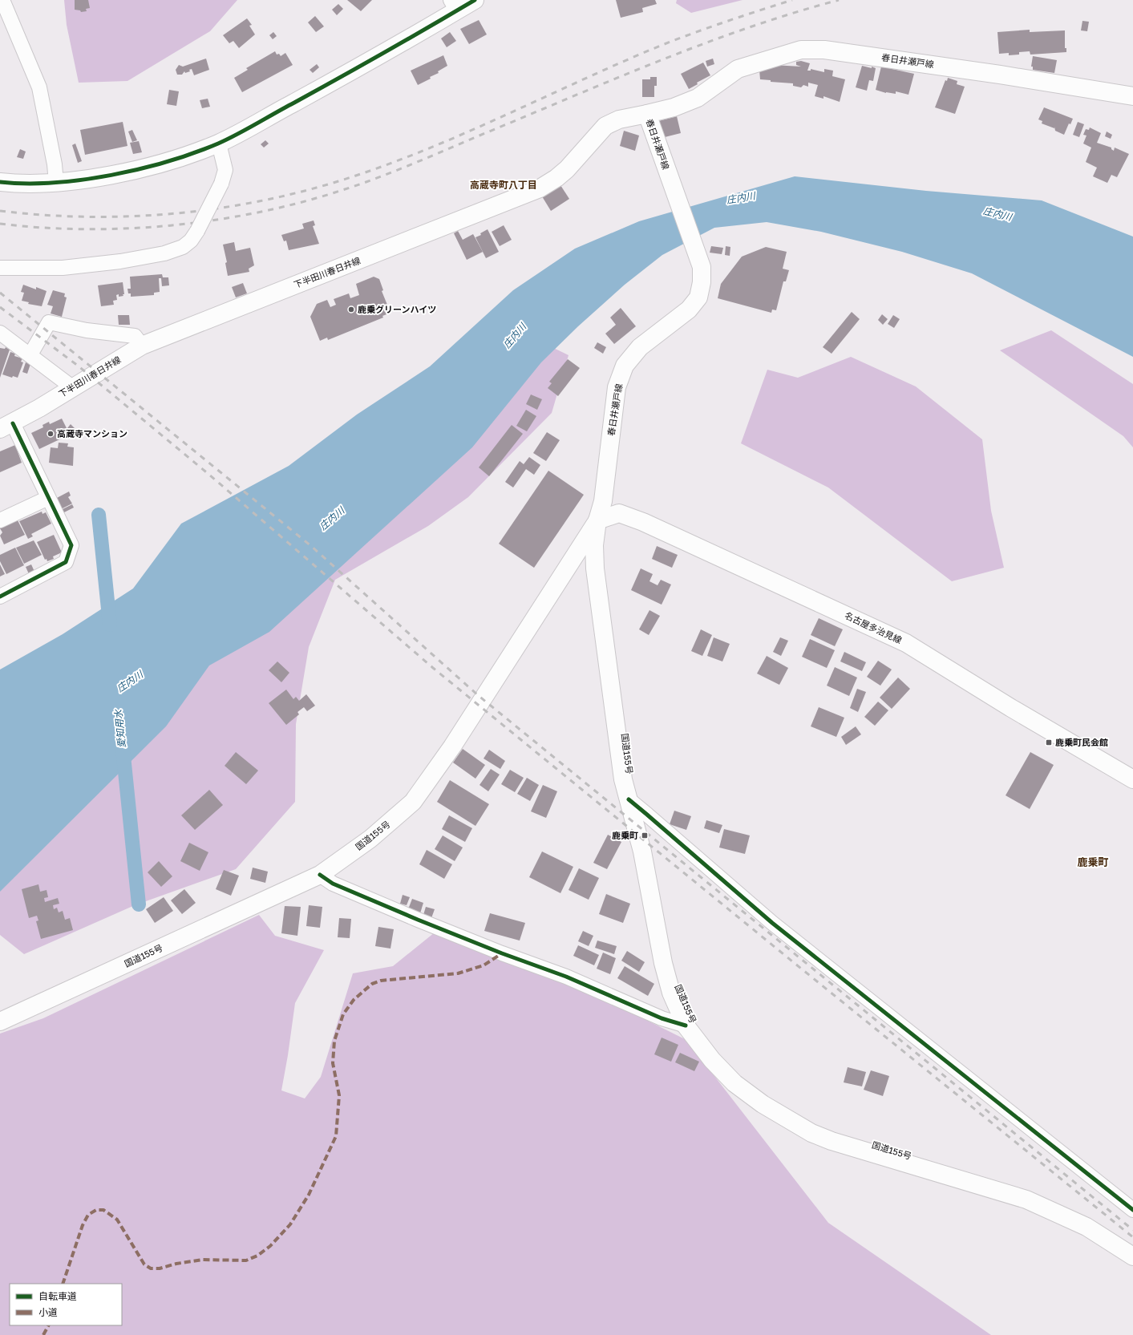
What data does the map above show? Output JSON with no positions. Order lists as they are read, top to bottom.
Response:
{
  "streets": {
    "main road": [
      "春日井瀬戸線",
      "下半田川春日井線",
      "名古屋多治見線",
      "国道155号"
    ]
  },
  "crossings": [
    ["春日井瀬戸線", "下半田川春日井線"],
    ["春日井瀬戸線", "名古屋多治見線"],
    ["春日井瀬戸線", "国道155号"],
    ["名古屋多治見線", "国道155号"]
  ],
  "districts": ["高蔵寺町八丁目", "鹿乗町"],
  "water": ["庄内川", "愛知用水"],
  "places": {
    "other": ["鹿乗グリーンハイツ", "高蔵寺マンション"],
    "transit": ["鹿乗町民会館", "鹿乗町"]
  },
  "legend": ["自転車道", "小道"]
}
